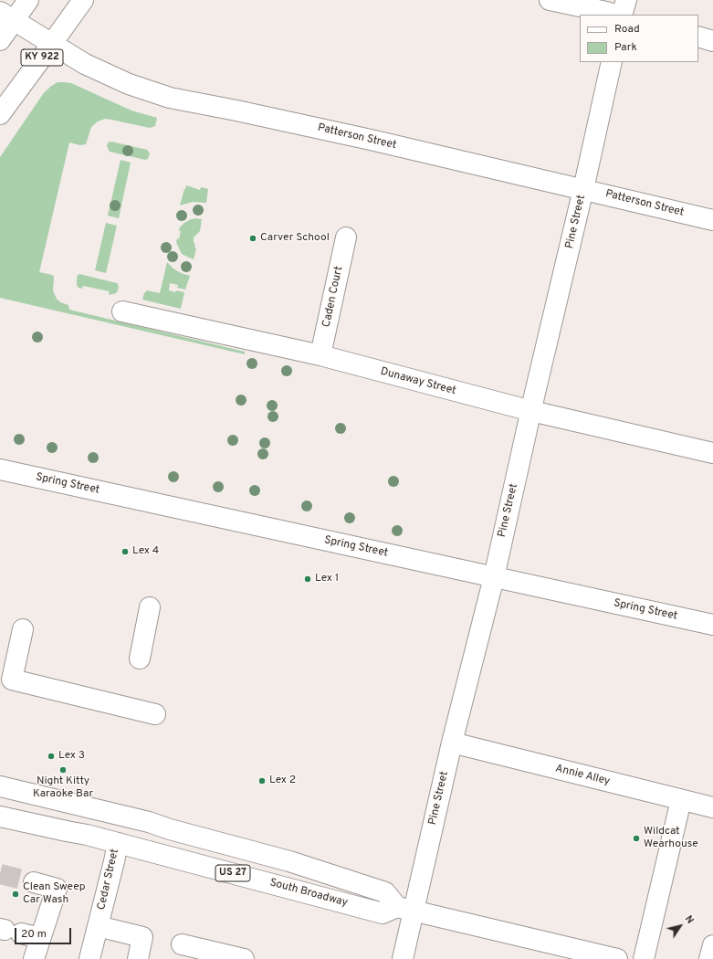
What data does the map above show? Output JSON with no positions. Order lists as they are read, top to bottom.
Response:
{
  "streets": {
    "street": [
      "KY 922",
      "Patterson Street",
      "Pine Street",
      "Caden Court",
      "Dunaway Street",
      "Spring Street",
      "Annie Alley",
      "US 27",
      "Cedar Street",
      "South Broadway"
    ]
  },
  "crossings": [
    ["KY 922", "Patterson Street"],
    ["Patterson Street", "Pine Street"],
    ["Pine Street", "Dunaway Street"],
    ["Pine Street", "Spring Street"],
    ["Pine Street", "Annie Alley"],
    ["Pine Street", "South Broadway"],
    ["Caden Court", "Dunaway Street"],
    ["Cedar Street", "South Broadway"]
  ],
  "places": [
    "Carver School",
    "Lex 4",
    "Lex 1",
    "Lex 3",
    "Night Kitty Karaoke Bar",
    "Lex 2",
    "Wildcat Wearhouse",
    "Clean Sweep Car Wash"
  ],
  "legend": ["Road", "Park"],
  "scale_bar": "20 m",
  "north": "top right"
}
